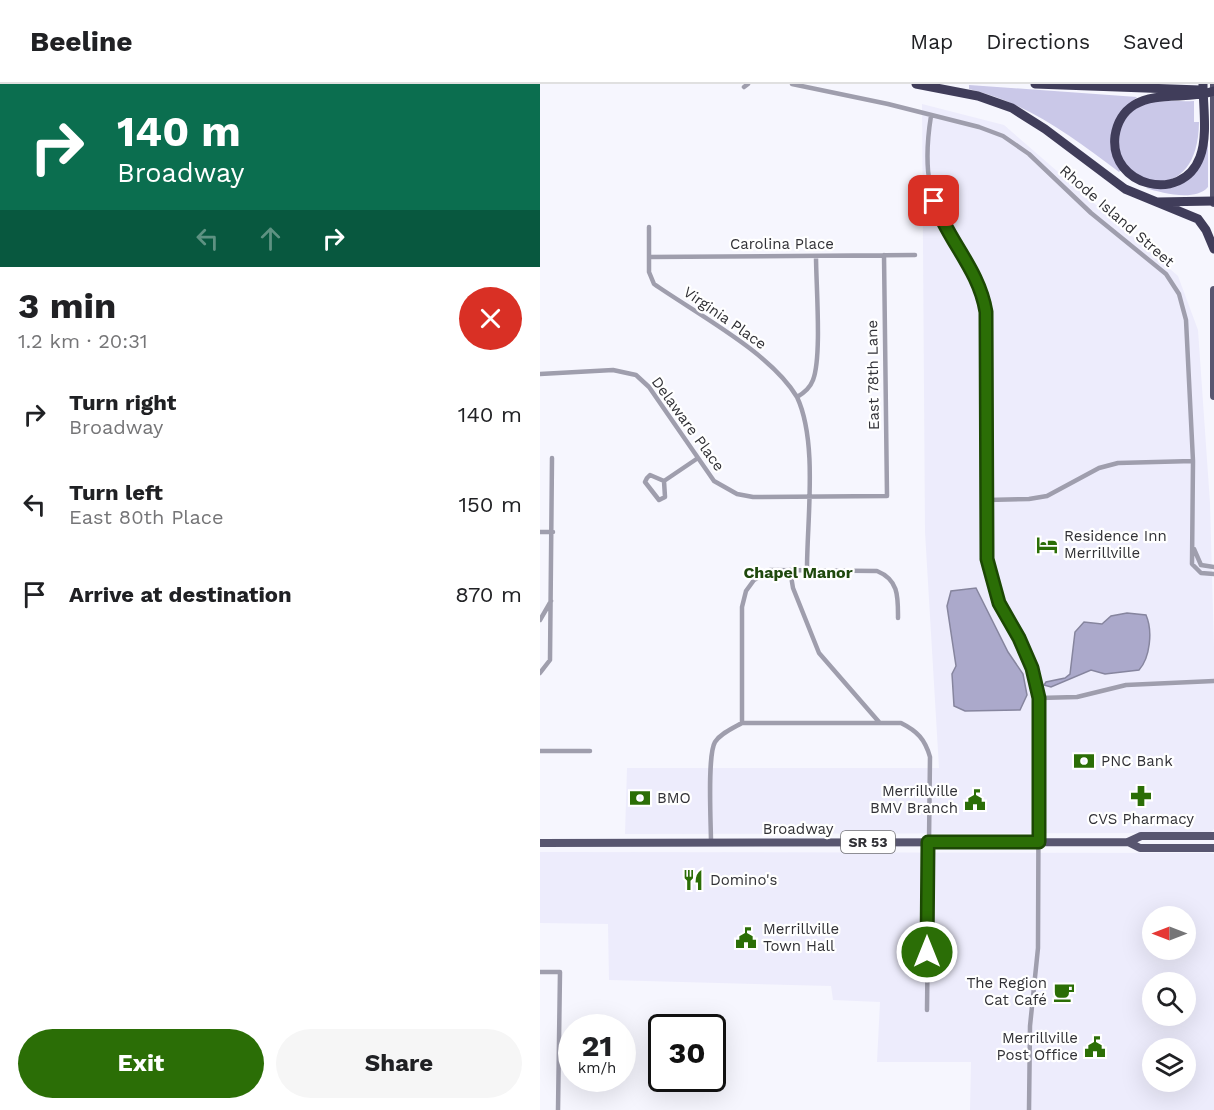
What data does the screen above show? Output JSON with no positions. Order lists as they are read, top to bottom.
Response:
{
  "streets": {
    "main road": ["Broadway", "SR 53"],
    "street": [
      "Rhode Island Street",
      "Carolina Place",
      "Virginia Place",
      "East 78th Lane",
      "Delaware Place"
    ]
  },
  "crossings": [
    ["Carolina Place", "Virginia Place"],
    ["Carolina Place", "East 78th Lane"],
    ["Virginia Place", "Delaware Place"],
    ["East 78th Lane", "Delaware Place"]
  ],
  "districts": ["Chapel Manor"],
  "places": {
    "hotel": ["Residence Inn Merrillville"],
    "bank": ["PNC Bank", "BMO"],
    "pharmacy": ["CVS Pharmacy"],
    "public building": ["Merrillville BMV Branch", "Merrillville Town Hall", "Merrillville Post Office"],
    "restaurant": ["Domino's"],
    "cafe": ["The Region Cat Café"]
  },
  "north": "left",
  "page": {
    "header": "Beeline",
    "nav": ["Map", "Directions", "Saved"],
    "turn": ["140 m", "Broadway"],
    "heading": ["3 min", "1.2 km · 20:31"],
    "list": [
      {
        "name": "Turn right",
        "note": "Broadway",
        "value": "140 m"
      },
      {
        "name": "Turn left",
        "note": "East 80th Place",
        "value": "150 m"
      },
      {
        "name": "Arrive at destination",
        "value": "870 m"
      }
    ],
    "speed": "21 km/h",
    "limit": "30",
    "buttons": ["Exit", "Share"]
  }
}
